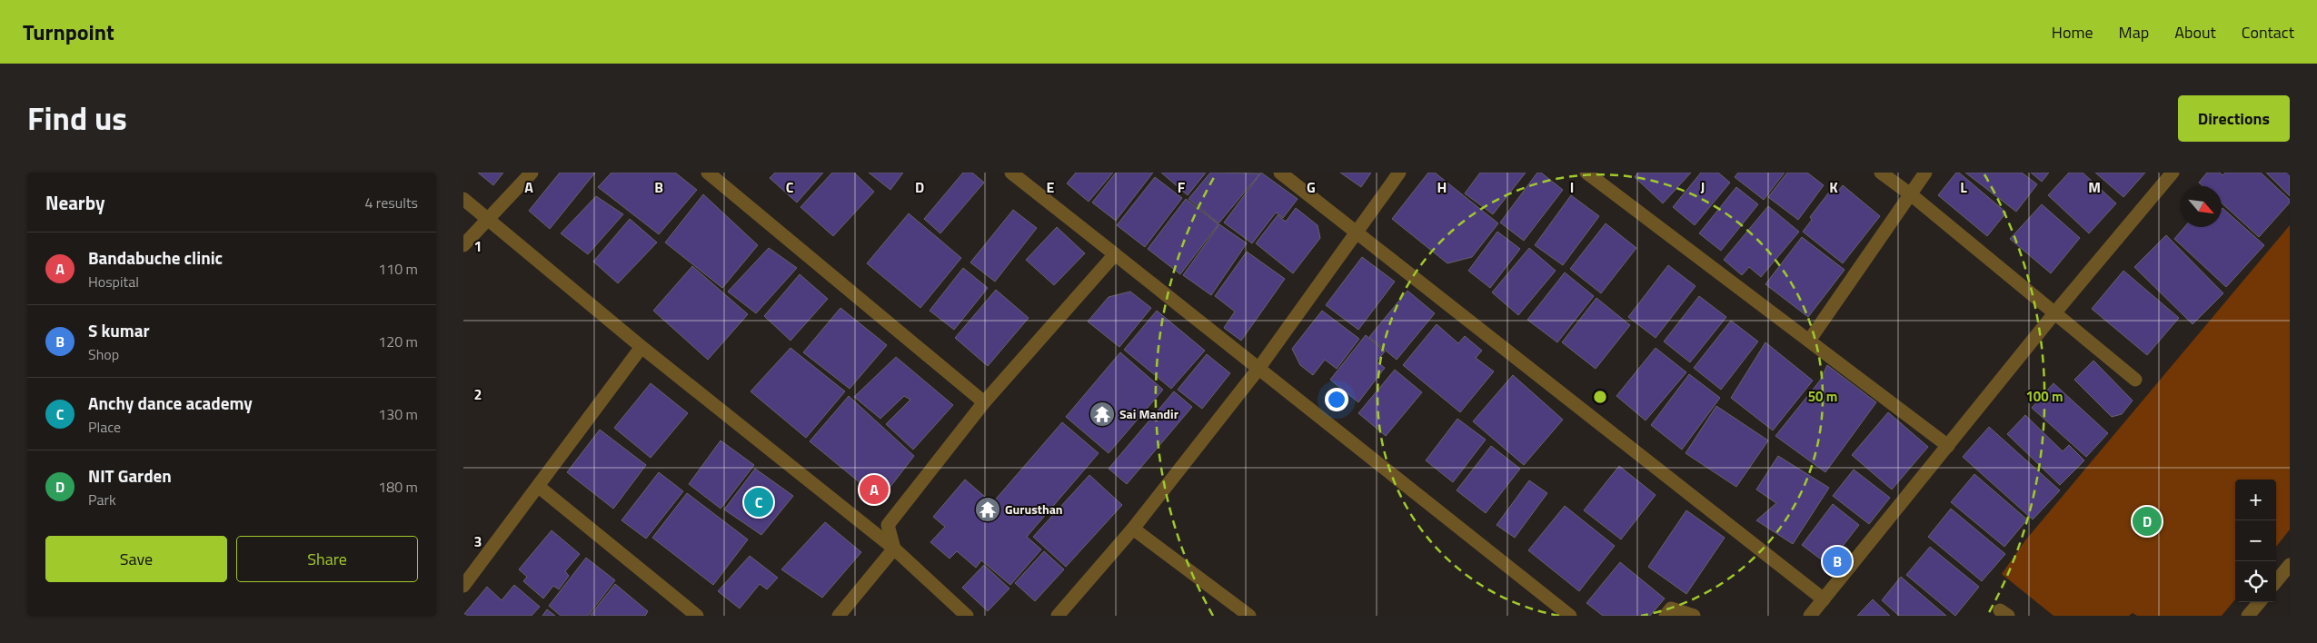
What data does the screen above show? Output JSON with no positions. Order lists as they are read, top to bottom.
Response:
{
  "places": {
    "temple": ["Sai Mandir", "Gurusthan"]
  },
  "north": "bottom right",
  "page": {
    "header": "Turnpoint",
    "nav": [
      "Home",
      "Map",
      "About",
      "Contact"
    ],
    "title": "Find us",
    "buttons": [
      "Directions",
      ["Save", "Share"]
    ],
    "heading": ["Nearby", "4 results"],
    "list": [
      {
        "mark": "A",
        "name": "Bandabuche clinic",
        "note": "Hospital",
        "value": "110 m"
      },
      {
        "mark": "B",
        "name": "S kumar",
        "note": "Shop",
        "value": "120 m"
      },
      {
        "mark": "C",
        "name": "Anchy dance academy",
        "note": "Place",
        "value": "130 m"
      },
      {
        "mark": "D",
        "name": "NIT Garden",
        "note": "Park",
        "value": "180 m"
      }
    ],
    "pins": [
      "A",
      "C",
      "D",
      "B"
    ],
    "map_buttons": ["+", "−"]
  },
  "grid": {
    "columns": [
      "A",
      "B",
      "C",
      "D",
      "E",
      "F",
      "G",
      "H",
      "I",
      "J",
      "K",
      "L",
      "M"
    ],
    "rows": ["1", "2", "3"]
  },
  "rings": ["50 m", "100 m"]
}
